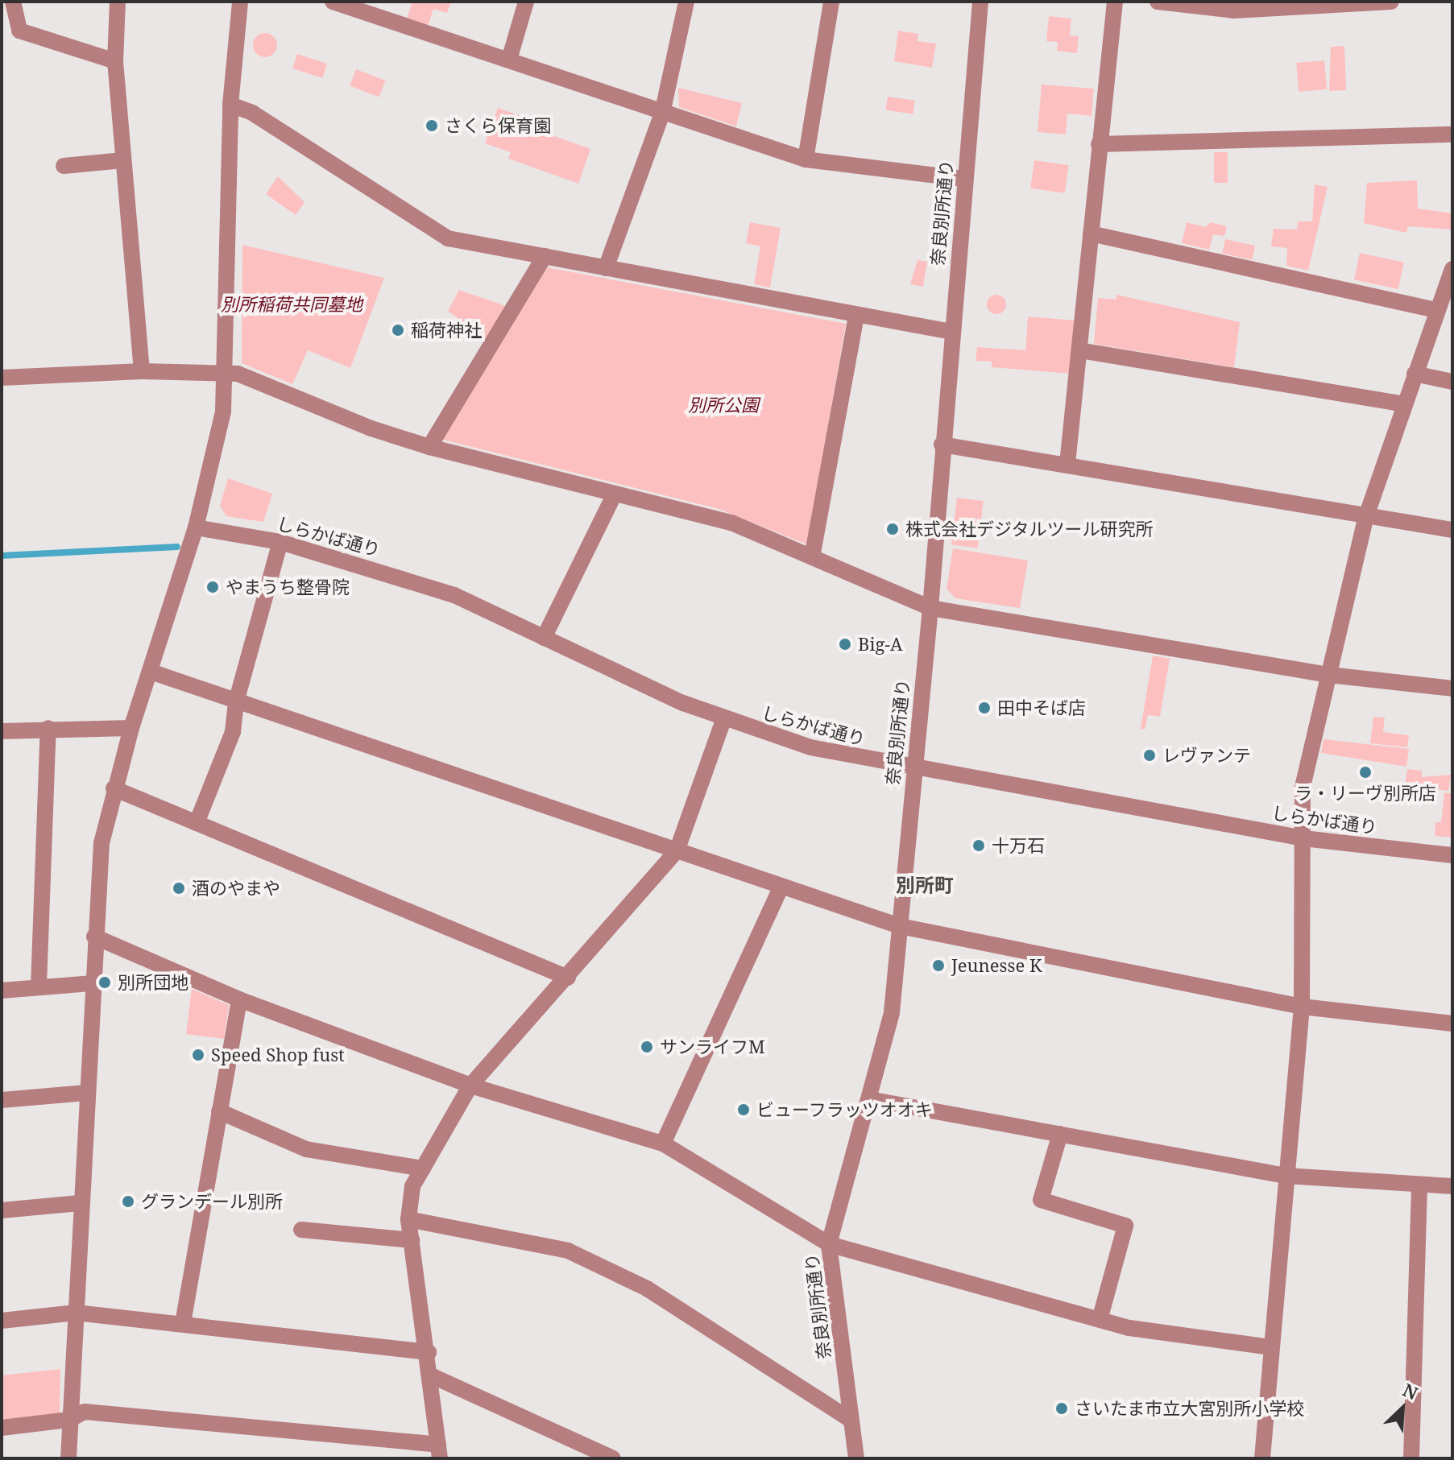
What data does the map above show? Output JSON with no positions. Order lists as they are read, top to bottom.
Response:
{
  "streets": {
    "street": ["奈良別所通り", "しらかば通り"]
  },
  "crossings": [
    ["奈良別所通り", "しらかば通り"]
  ],
  "districts": ["別所町"],
  "parks": ["別所稲荷共同墓地", "別所公園"],
  "places": [
    "さくら保育園",
    "稲荷神社",
    "株式会社デジタルツール研究所",
    "やまうち整骨院",
    "Big-A",
    "田中そば店",
    "レヴァンテ",
    "ラ・リーヴ別所店",
    "十万石",
    "酒のやまや",
    "Jeunesse K",
    "別所団地",
    "サンライフM",
    "Speed Shop fust",
    "ビューフラッツオオキ",
    "グランデール別所",
    "さいたま市立大宮別所小学校"
  ],
  "north": "top right"
}
